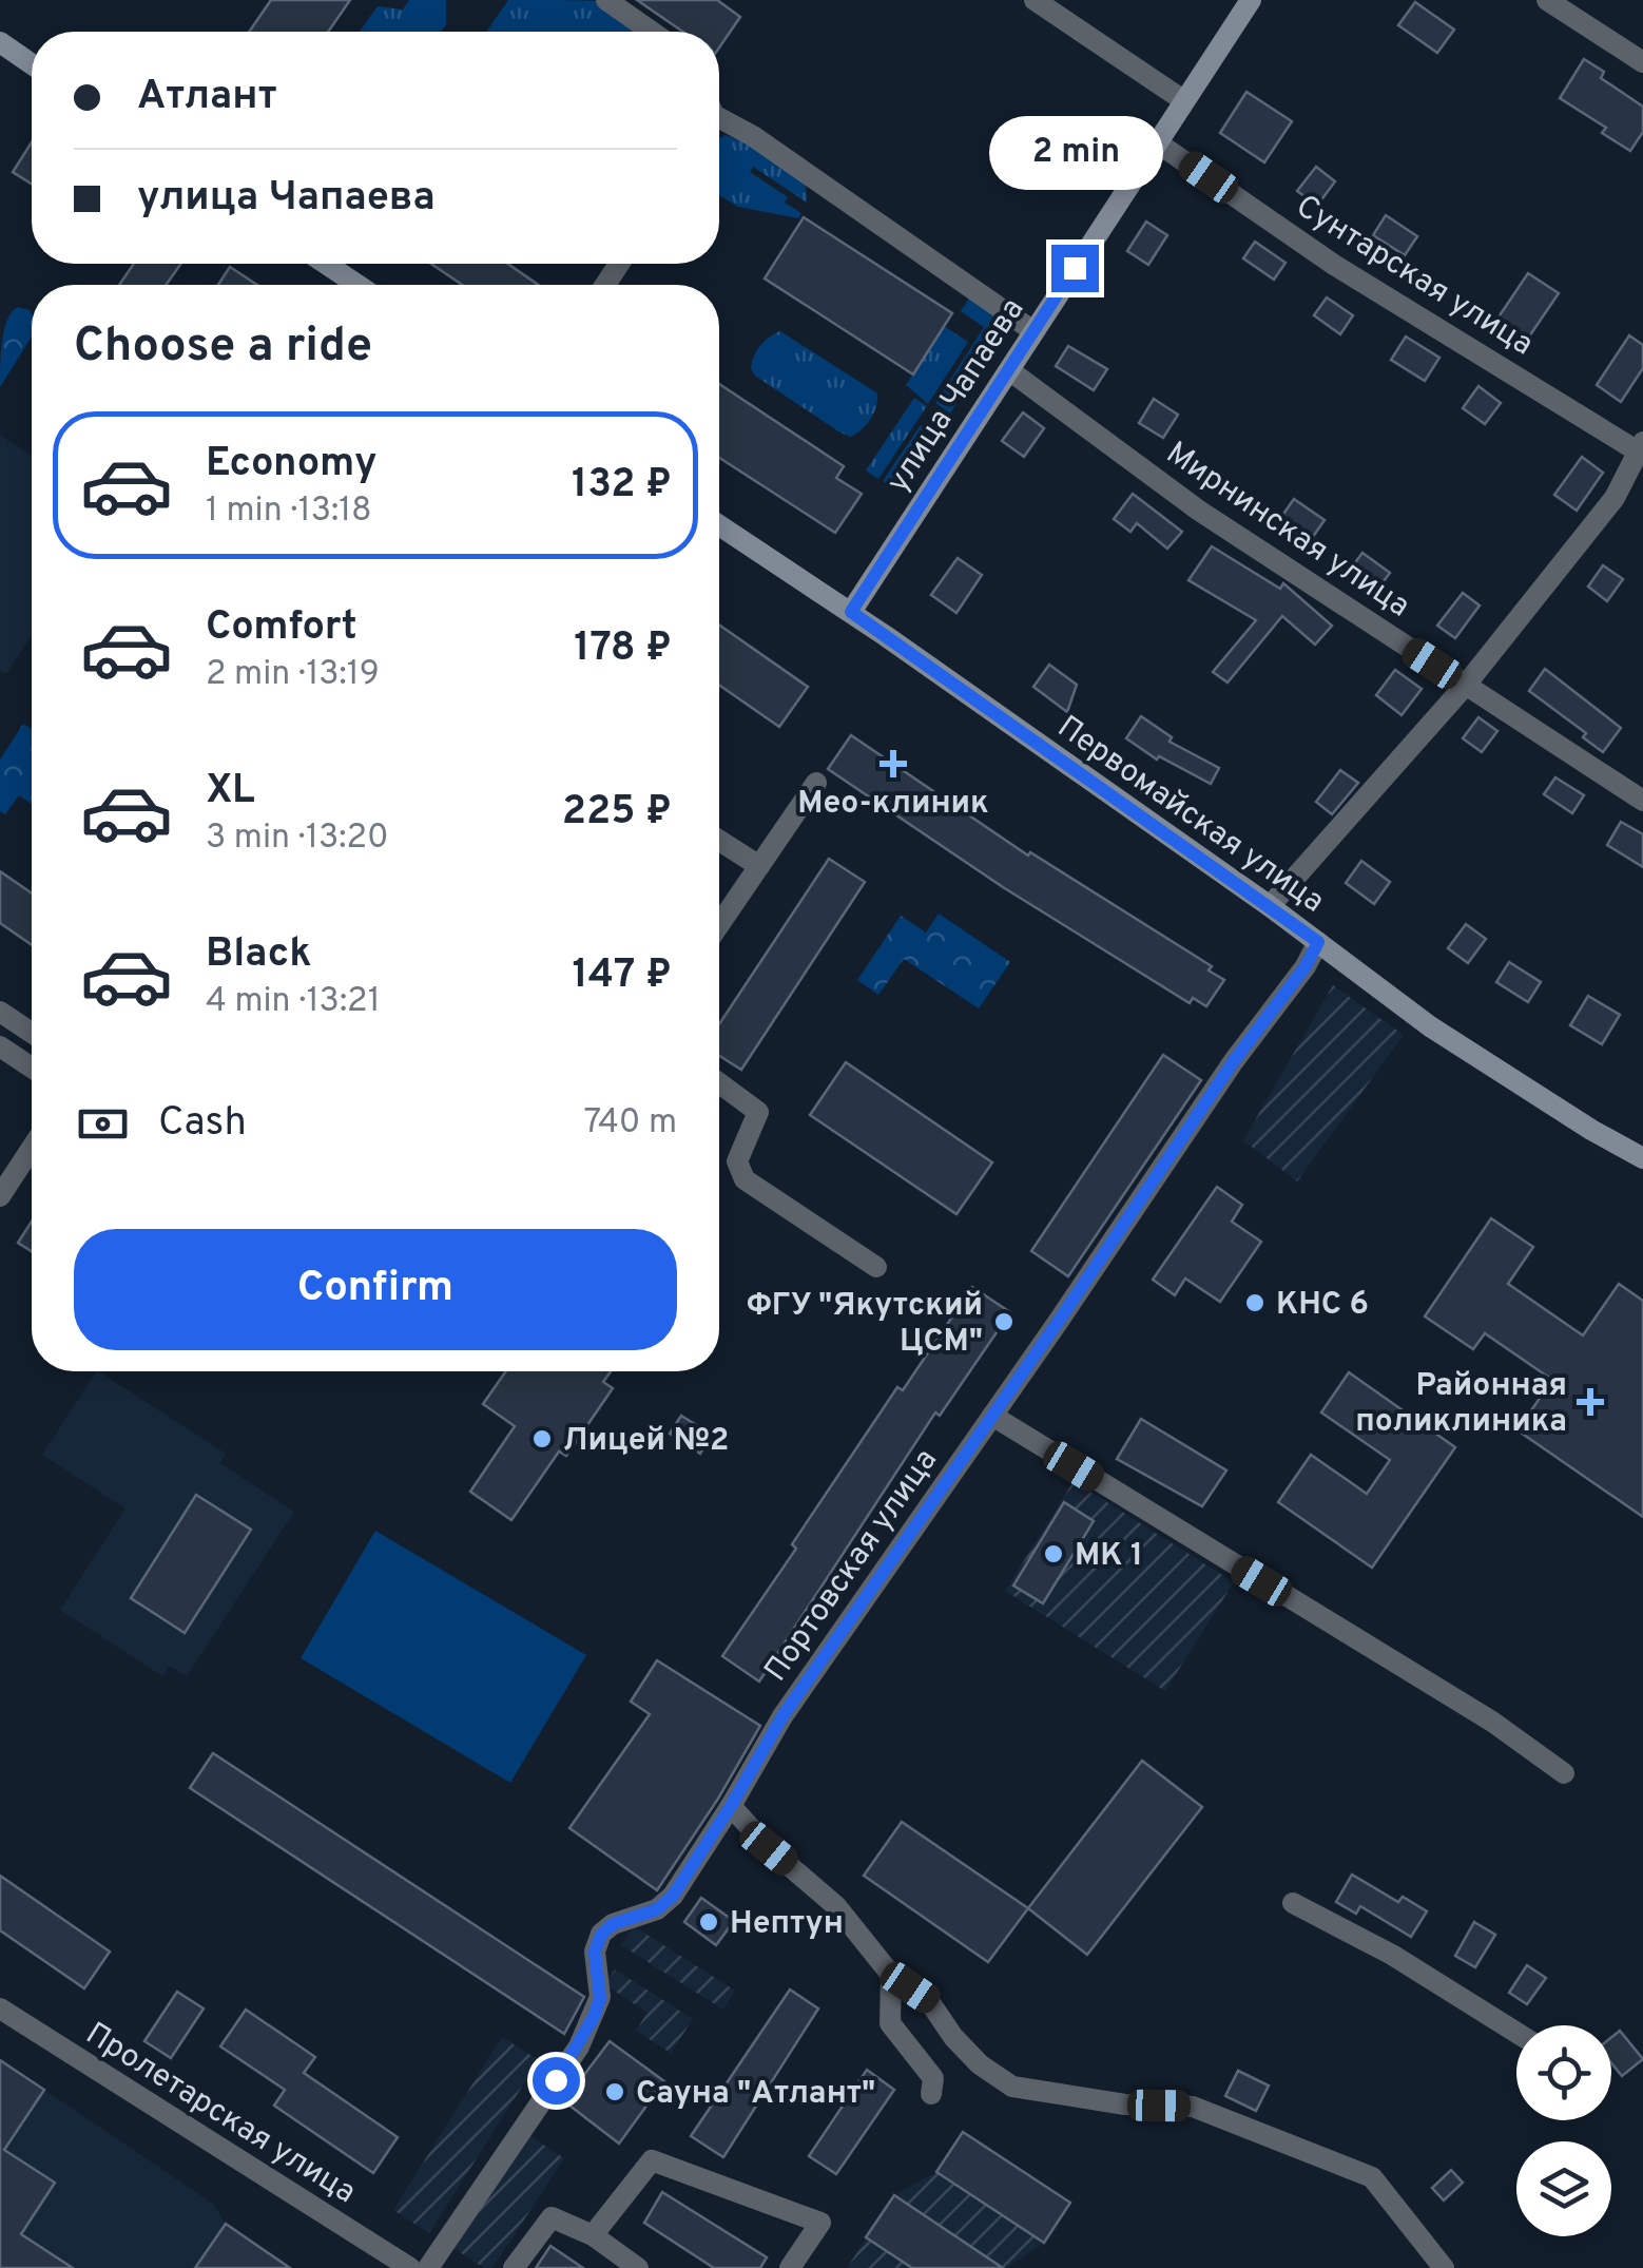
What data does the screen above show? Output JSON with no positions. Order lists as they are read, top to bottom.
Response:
{
  "streets": {
    "main road": ["улица Чапаева", "Первомайская улица"],
    "street": [
      "Сунтарская улица",
      "Мирнинская улица",
      "Портовская улица",
      "Пролетарская улица"
    ]
  },
  "crossings": [
    ["Сунтарская улица", "улица Чапаева"],
    ["улица Чапаева", "Мирнинская улица"],
    ["улица Чапаева", "Первомайская улица"],
    ["Первомайская улица", "Портовская улица"]
  ],
  "places": {
    "health": ["Мео-клиник", "Районная поликлиника"],
    "other": [
      "КНС 6",
      "ФГУ \"Якутский ЦСМ\"",
      "Лицей №2",
      "МК 1",
      "Нептун",
      "Сауна \"Атлант\""
    ]
  },
  "page": {
    "banner": ["Атлант", "улица Чапаева"],
    "bubble": "2 min",
    "heading": "Choose a ride",
    "list": [
      {
        "name": "Economy",
        "note": "1 min · 13:18",
        "value": "132 ₽"
      },
      {
        "name": "Comfort",
        "note": "2 min · 13:19",
        "value": "178 ₽"
      },
      {
        "name": "XL",
        "note": "3 min · 13:20",
        "value": "225 ₽"
      },
      {
        "name": "Black",
        "note": "4 min · 13:21",
        "value": "147 ₽"
      }
    ],
    "pay": ["Cash", "740 m"],
    "buttons": "Confirm"
  }
}
